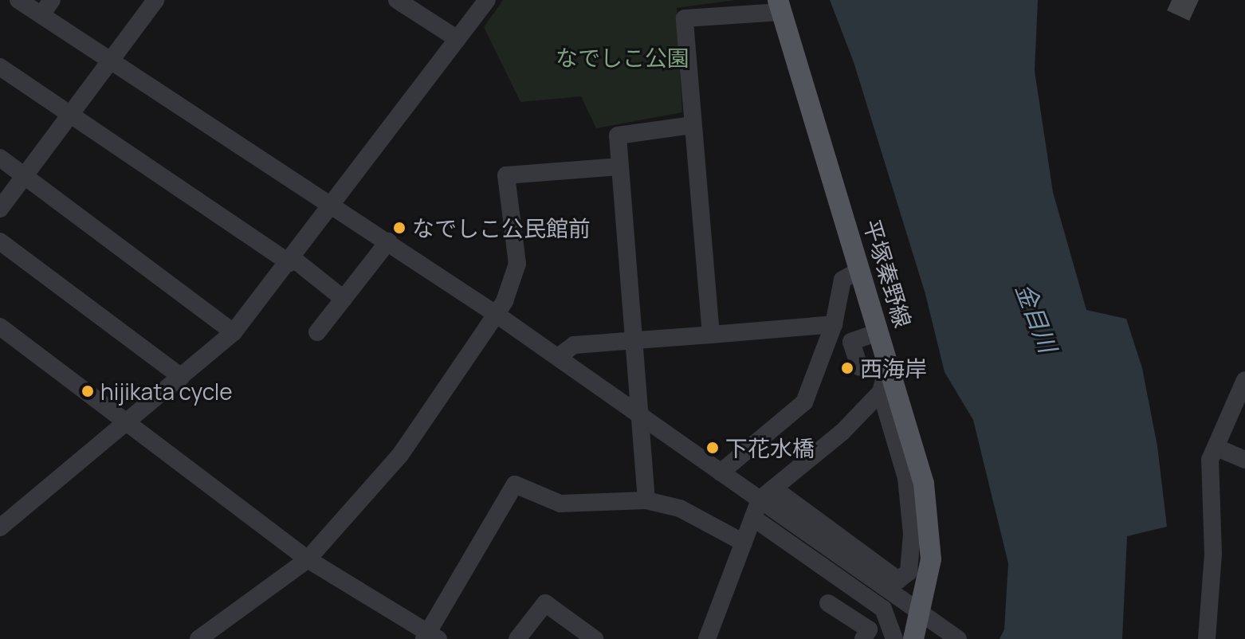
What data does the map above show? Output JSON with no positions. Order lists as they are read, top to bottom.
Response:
{
  "streets": {
    "main road": ["平塚秦野線"]
  },
  "water": ["金目川"],
  "parks": ["なでしこ公園"],
  "places": [
    "なでしこ公民館前",
    "西海岸",
    "hijikata cycle",
    "下花水橋"
  ]
}
